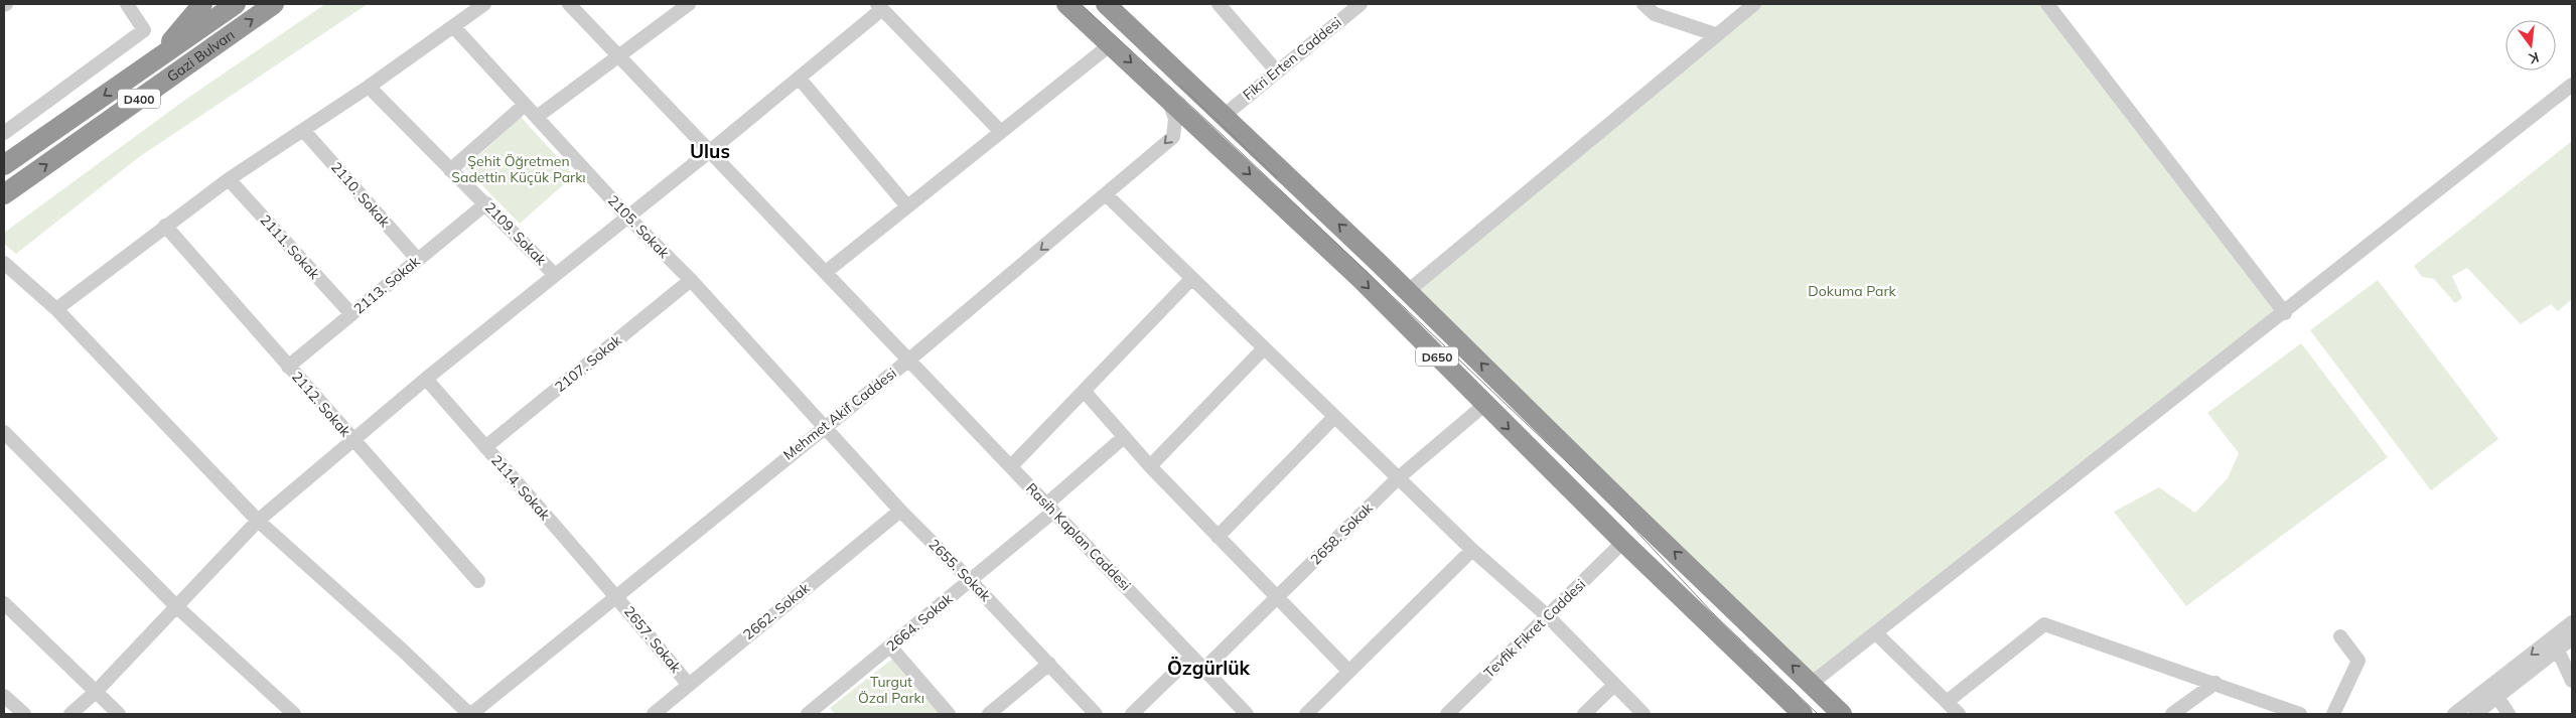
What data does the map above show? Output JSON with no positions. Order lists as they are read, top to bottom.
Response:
{
  "streets": {
    "highway": ["Gazi Bulvarı", "D400", "D650"],
    "street": [
      "Fikri Erten Caddesi",
      "2110. Sokak",
      "2105. Sokak",
      "2109. Sokak",
      "2111. Sokak",
      "2113. Sokak",
      "2107. Sokak",
      "2112. Sokak",
      "Mehmet Akif Caddesi",
      "2114. Sokak",
      "2658. Sokak",
      "Rasih Kaplan Caddesi",
      "2655. Sokak",
      "2662. Sokak",
      "2664. Sokak",
      "Tevfik Fikret Caddesi",
      "2657. Sokak"
    ]
  },
  "crossings": [
    ["Fikri Erten Caddesi", "D650"],
    ["2110. Sokak", "2113. Sokak"],
    ["2105. Sokak", "2107. Sokak"],
    ["2105. Sokak", "Mehmet Akif Caddesi"],
    ["2105. Sokak", "2655. Sokak"],
    ["2109. Sokak", "2113. Sokak"],
    ["2111. Sokak", "2113. Sokak"],
    ["2113. Sokak", "2112. Sokak"],
    ["D650", "Mehmet Akif Caddesi"],
    ["D650", "2658. Sokak"],
    ["D650", "Tevfik Fikret Caddesi"],
    ["2107. Sokak", "2114. Sokak"],
    ["Mehmet Akif Caddesi", "2114. Sokak"],
    ["Mehmet Akif Caddesi", "Rasih Kaplan Caddesi"],
    ["Mehmet Akif Caddesi", "2655. Sokak"],
    ["Mehmet Akif Caddesi", "2657. Sokak"],
    ["2114. Sokak", "2657. Sokak"],
    ["2658. Sokak", "Rasih Kaplan Caddesi"],
    ["Rasih Kaplan Caddesi", "2664. Sokak"],
    ["2655. Sokak", "2662. Sokak"],
    ["2655. Sokak", "2664. Sokak"],
    ["2662. Sokak", "2657. Sokak"]
  ],
  "districts": ["Ulus", "Özgürlük"],
  "parks": ["Şehit Öğretmen Sadettin Küçük Parkı", "Dokuma Park", "Turgut Özal Parkı"],
  "north": "bottom"
}
